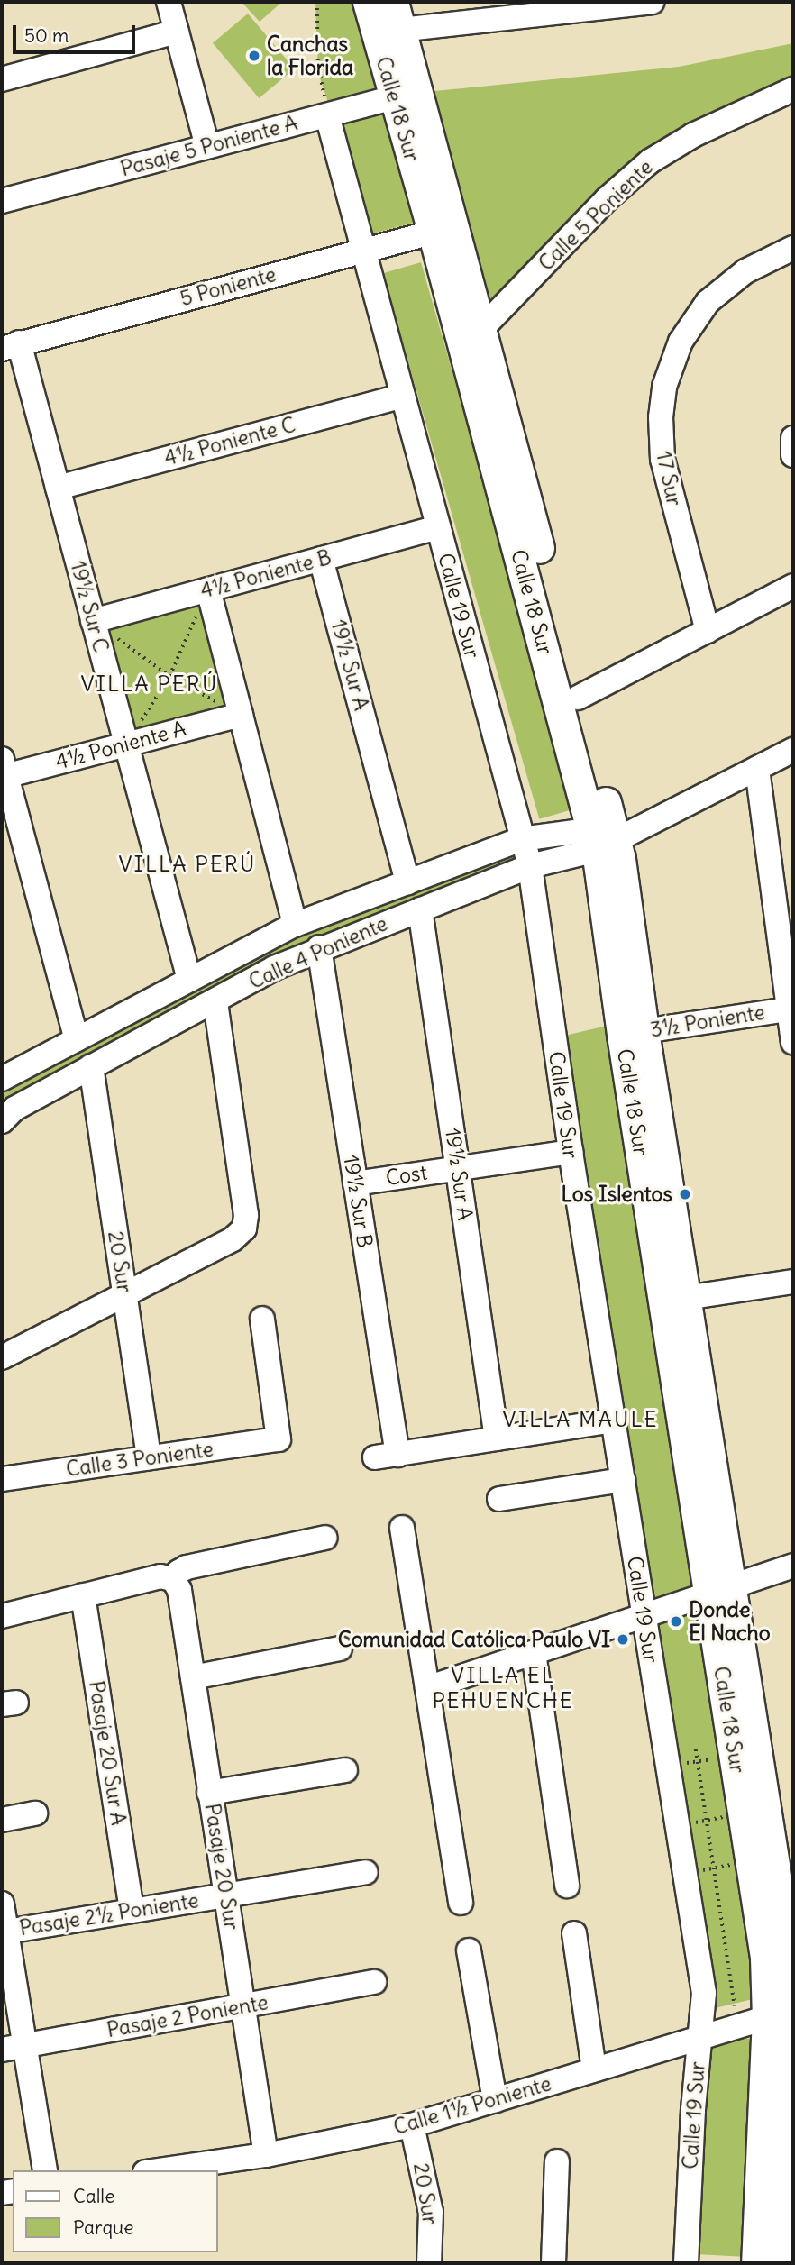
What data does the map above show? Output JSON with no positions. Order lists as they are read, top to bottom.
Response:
{
  "streets": {
    "main road": ["Calle 18 Sur"],
    "street": [
      "Pasaje 5 Poniente A",
      "Calle 5 Poniente",
      "5 Poniente",
      "4½ Poniente C",
      "17 Sur",
      "4½ Poniente B",
      "Calle 19 Sur",
      "19½ Sur C",
      "19½ Sur A",
      "4½ Poniente A",
      "Calle 4 Poniente",
      "3½ Poniente",
      "Cost",
      "19½ Sur B",
      "20 Sur",
      "Calle 3 Poniente",
      "Pasaje 20 Sur A",
      "Pasaje 20 Sur",
      "Pasaje 2½ Poniente",
      "Pasaje 2 Poniente",
      "Calle 1½ Poniente"
    ]
  },
  "crossings": [
    ["Calle 18 Sur", "Pasaje 5 Poniente A"],
    ["Calle 18 Sur", "Calle 5 Poniente"],
    ["Calle 18 Sur", "5 Poniente"],
    ["Calle 18 Sur", "Calle 4 Poniente"],
    ["Calle 18 Sur", "3½ Poniente"],
    ["Calle 18 Sur", "Calle 1½ Poniente"],
    ["Pasaje 5 Poniente A", "Calle 19 Sur"],
    ["5 Poniente", "Calle 19 Sur"],
    ["5 Poniente", "19½ Sur C"],
    ["4½ Poniente C", "Calle 19 Sur"],
    ["4½ Poniente C", "19½ Sur C"],
    ["4½ Poniente B", "Calle 19 Sur"],
    ["4½ Poniente B", "19½ Sur C"],
    ["4½ Poniente B", "19½ Sur A"],
    ["Calle 19 Sur", "Calle 4 Poniente"],
    ["Calle 19 Sur", "Cost"],
    ["Calle 19 Sur", "Calle 1½ Poniente"],
    ["19½ Sur C", "4½ Poniente A"],
    ["19½ Sur C", "Calle 4 Poniente"],
    ["19½ Sur A", "Calle 4 Poniente"],
    ["19½ Sur A", "Cost"],
    ["19½ Sur A", "19½ Sur B"],
    ["Calle 4 Poniente", "19½ Sur B"],
    ["Calle 4 Poniente", "20 Sur"],
    ["Cost", "19½ Sur B"],
    ["20 Sur", "Calle 3 Poniente"],
    ["20 Sur", "Calle 1½ Poniente"],
    ["Pasaje 20 Sur A", "Pasaje 2½ Poniente"],
    ["Pasaje 20 Sur", "Pasaje 2½ Poniente"],
    ["Pasaje 20 Sur", "Pasaje 2 Poniente"],
    ["Pasaje 20 Sur", "Calle 1½ Poniente"]
  ],
  "districts": [
    "VILLA PERÚ",
    "VILLA PERÚ",
    "VILLA MAULE",
    "VILLA EL PEHUENCHE"
  ],
  "places": [
    "Canchas la Florida",
    "Los Islentos",
    "Donde El Nacho",
    "Comunidad Católica Paulo VI"
  ],
  "legend": ["Calle", "Parque"],
  "scale_bar": "50 m"
}
